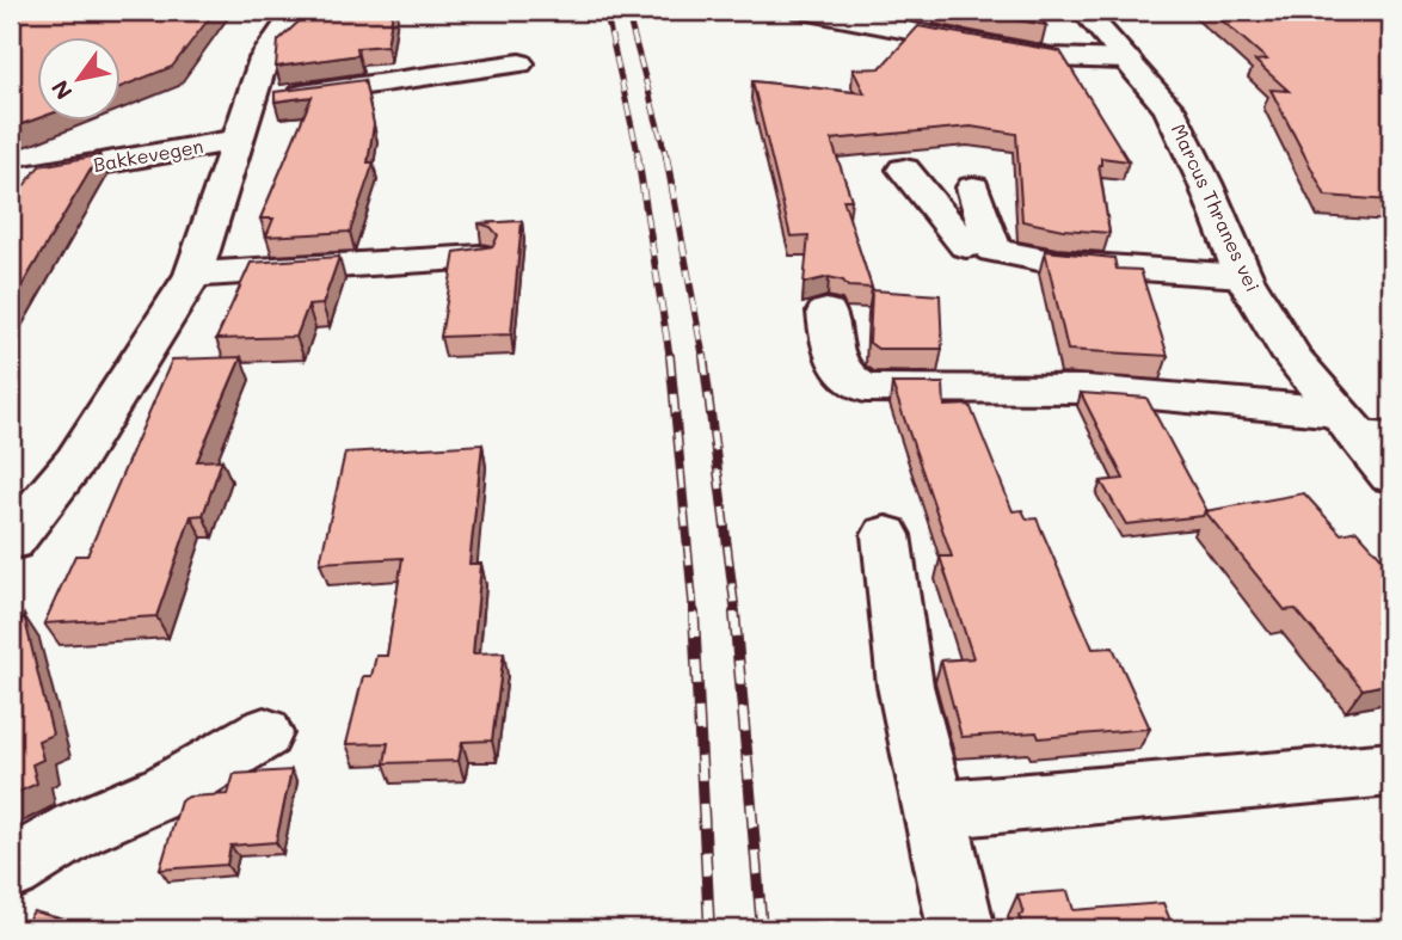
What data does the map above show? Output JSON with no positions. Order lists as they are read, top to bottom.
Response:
{
  "streets": {
    "street": ["Bakkevegen", "Marcus Thranes vei"]
  },
  "north": "bottom left"
}
